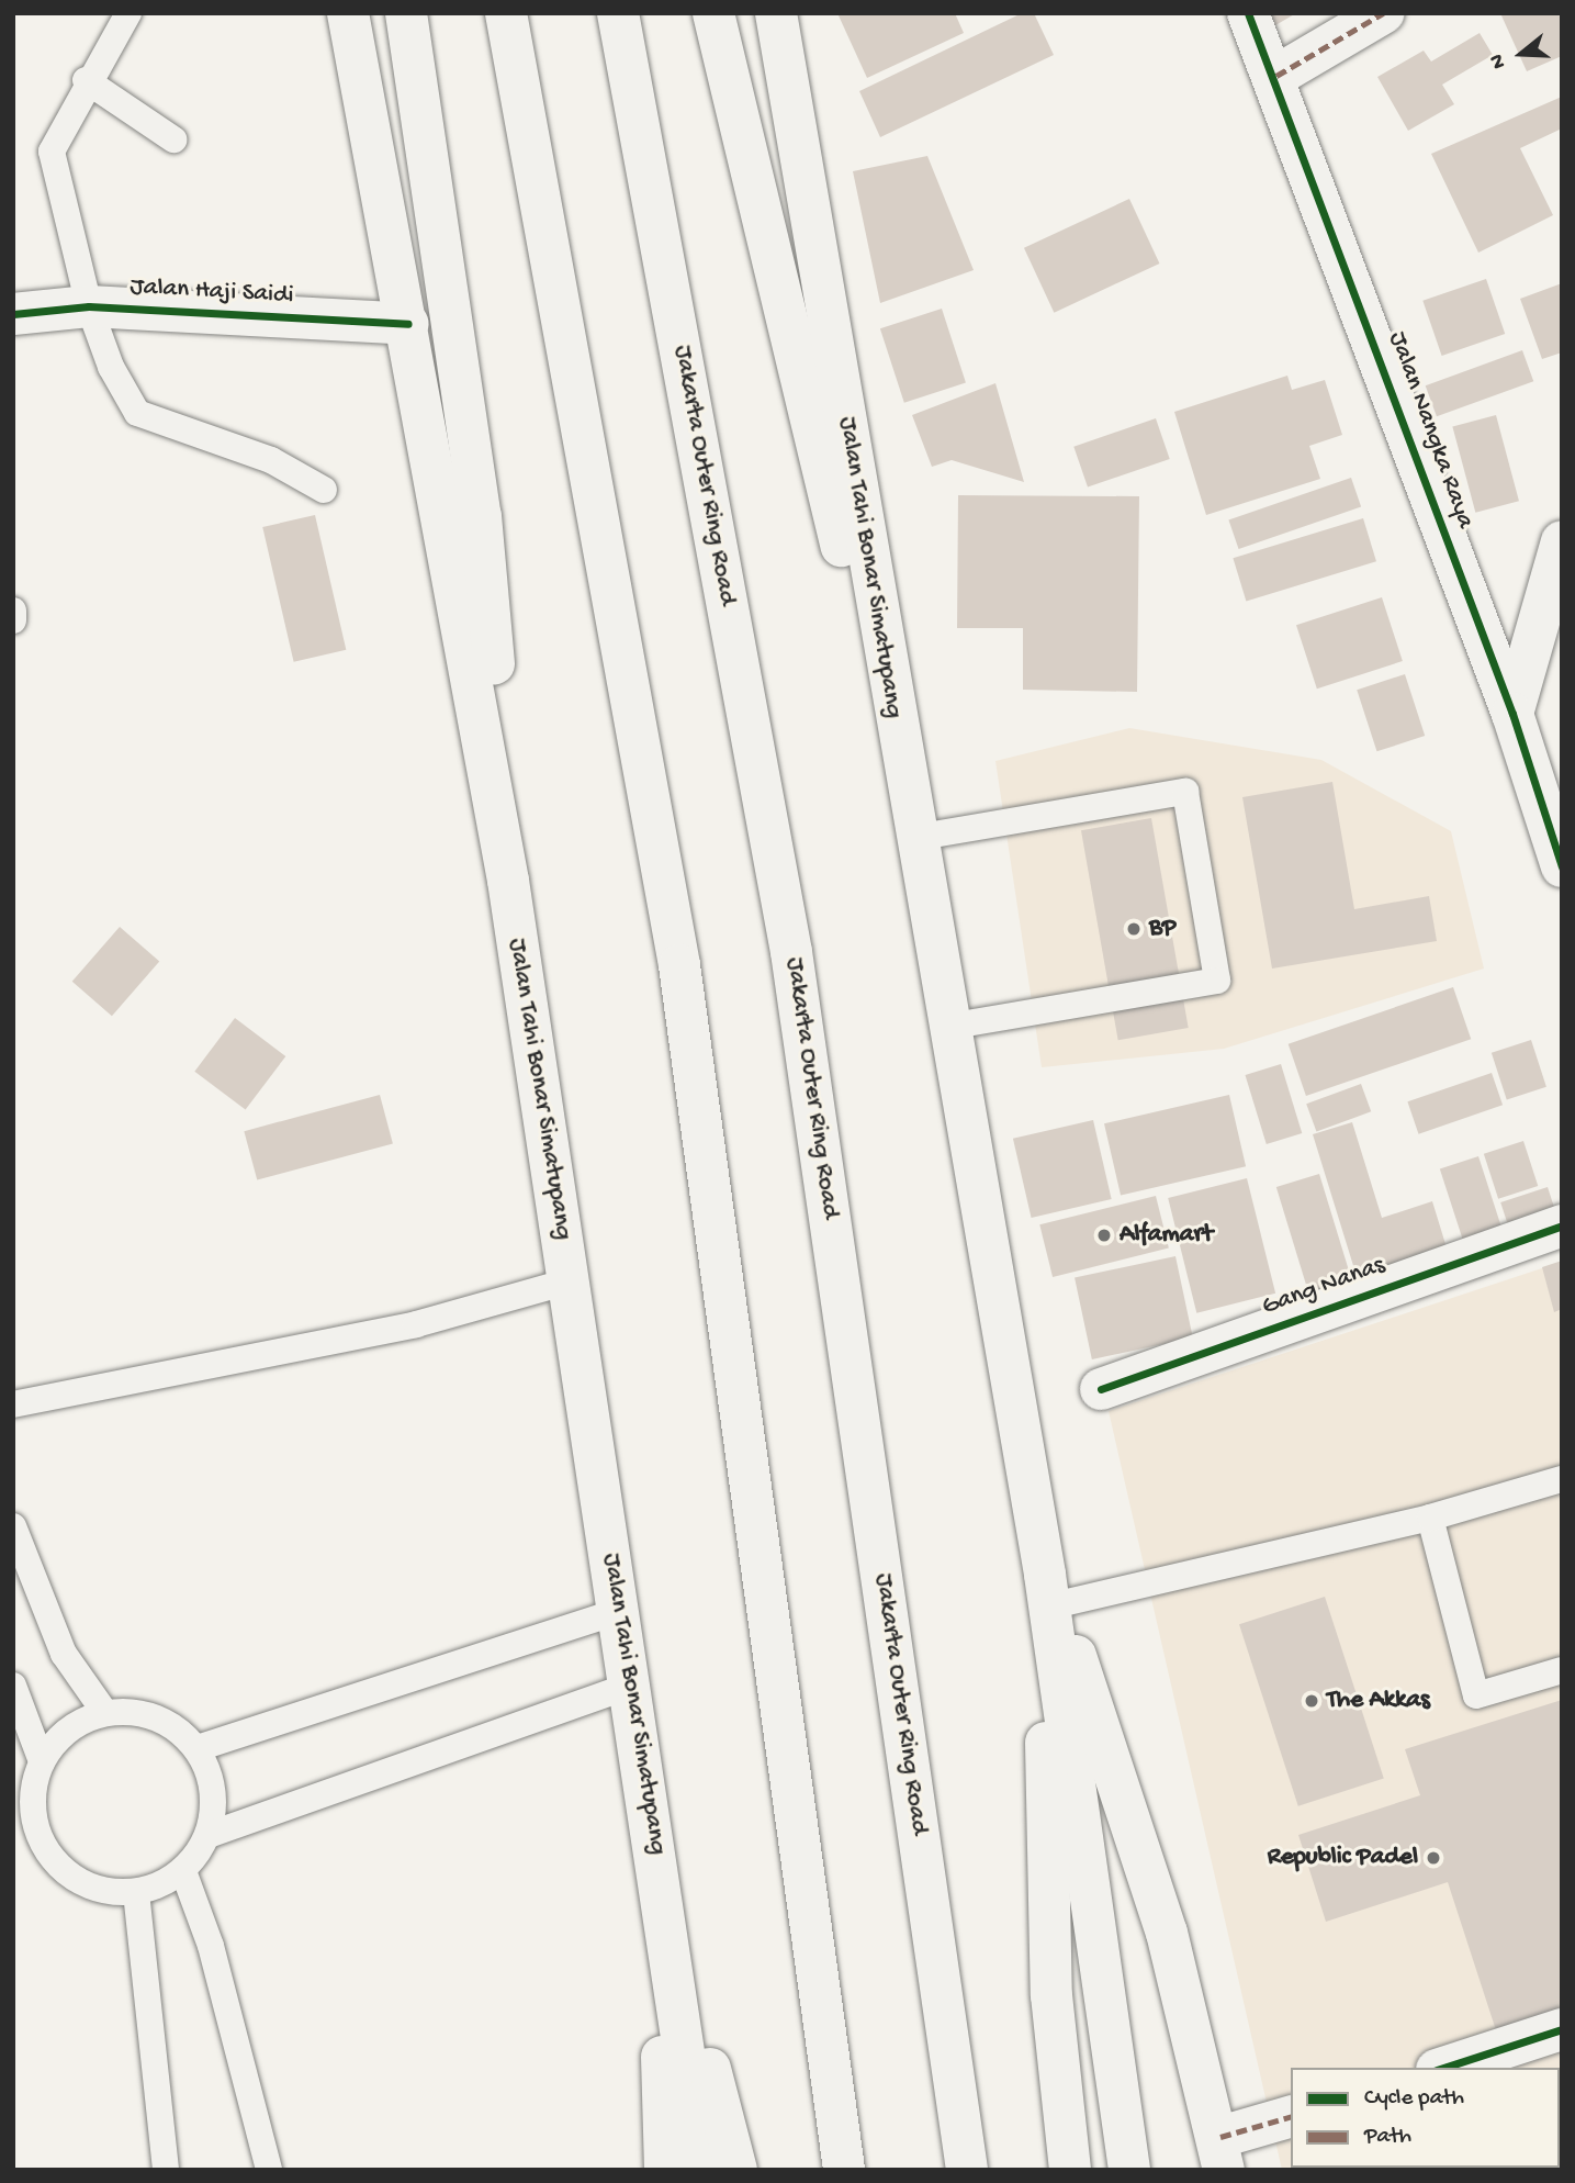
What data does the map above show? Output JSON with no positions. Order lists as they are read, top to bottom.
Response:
{
  "streets": {
    "main road": [
      "Jalan Haji Saidi",
      "Jalan Nangka Raya",
      "Jakarta Outer Ring Road",
      "Jalan Tahi Bonar Simatupang",
      "Gang Nanas"
    ]
  },
  "crossings": [
    ["Jalan Haji Saidi", "Jalan Tahi Bonar Simatupang"]
  ],
  "places": [
    "BP",
    "Alfamart",
    "The Akkas",
    "Republic Padel"
  ],
  "legend": ["Cycle path", "Path"],
  "north": "left"
}
